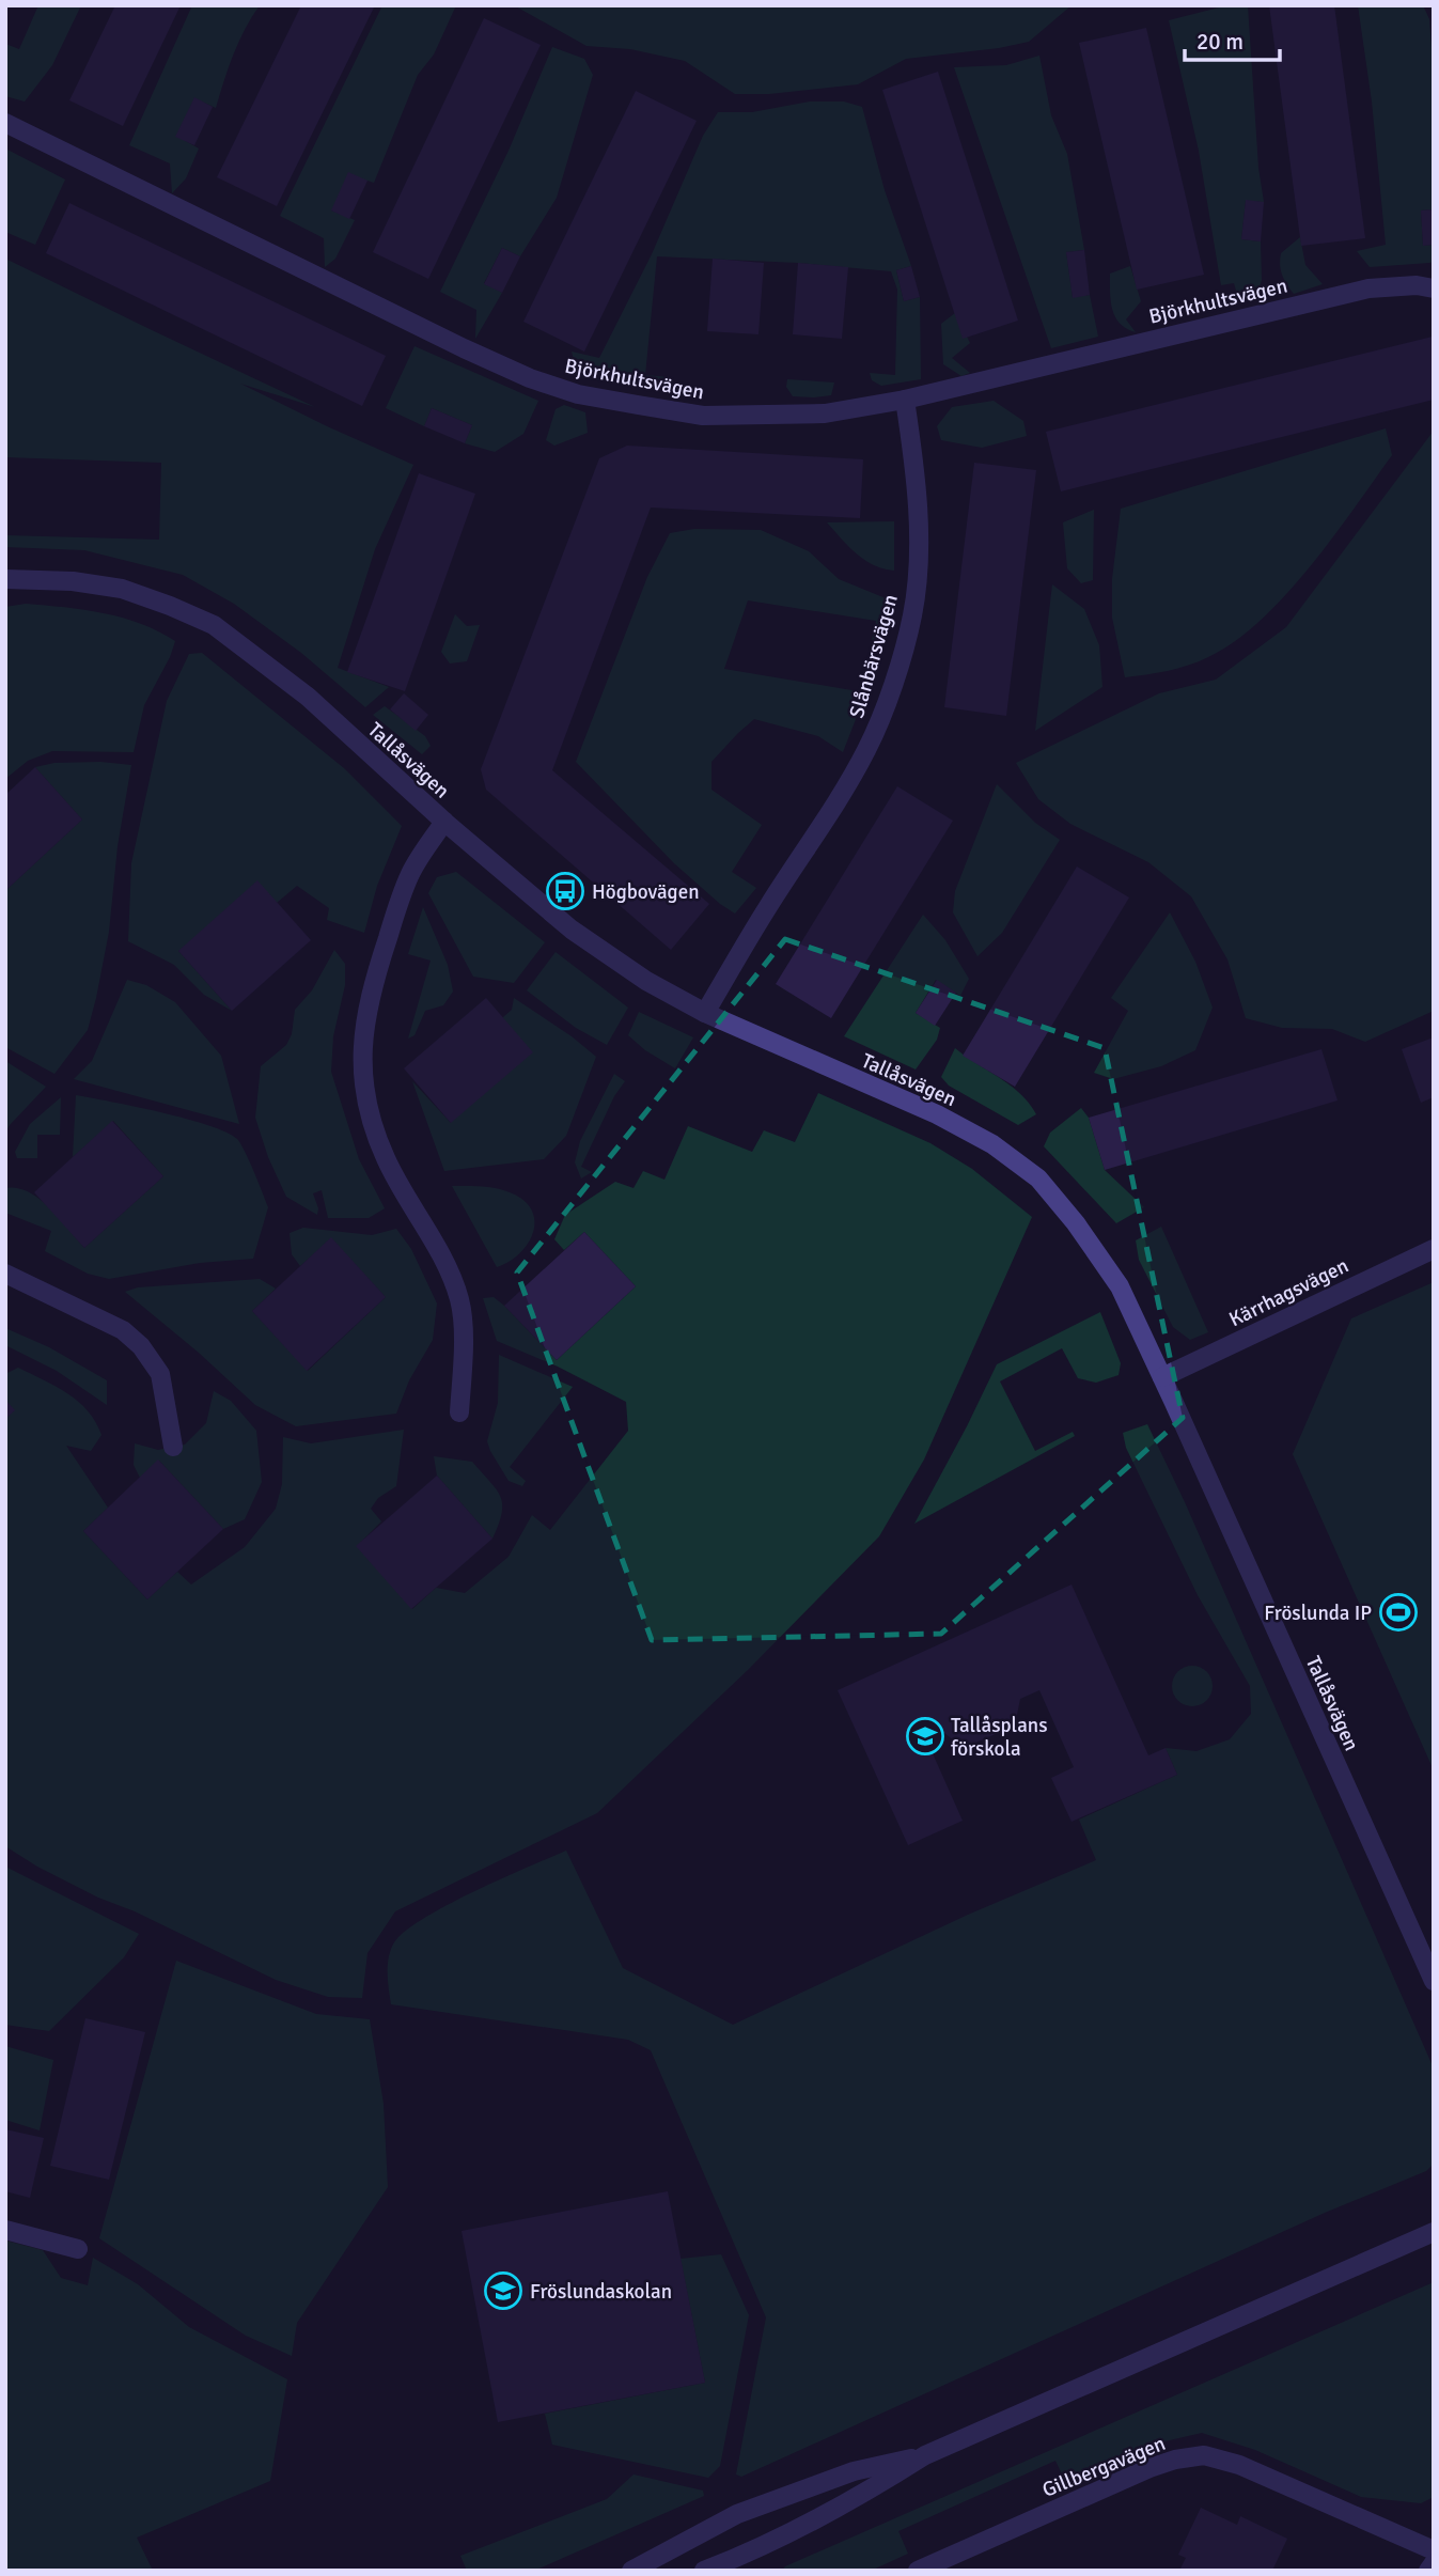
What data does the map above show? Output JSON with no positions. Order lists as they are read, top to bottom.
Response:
{
  "streets": {
    "street": [
      "Björkhultsvägen",
      "Slånbärsvägen",
      "Tallåsvägen",
      "Kärrhagsvägen",
      "Gillbergavägen"
    ]
  },
  "crossings": [
    ["Björkhultsvägen", "Slånbärsvägen"],
    ["Slånbärsvägen", "Tallåsvägen"],
    ["Tallåsvägen", "Kärrhagsvägen"]
  ],
  "places": {
    "bus stop": ["Högbovägen"],
    "sports": ["Fröslunda IP"],
    "school or university": ["Tallåsplans förskola", "Fröslundaskolan"]
  },
  "scale_bar": "20 m"
}
